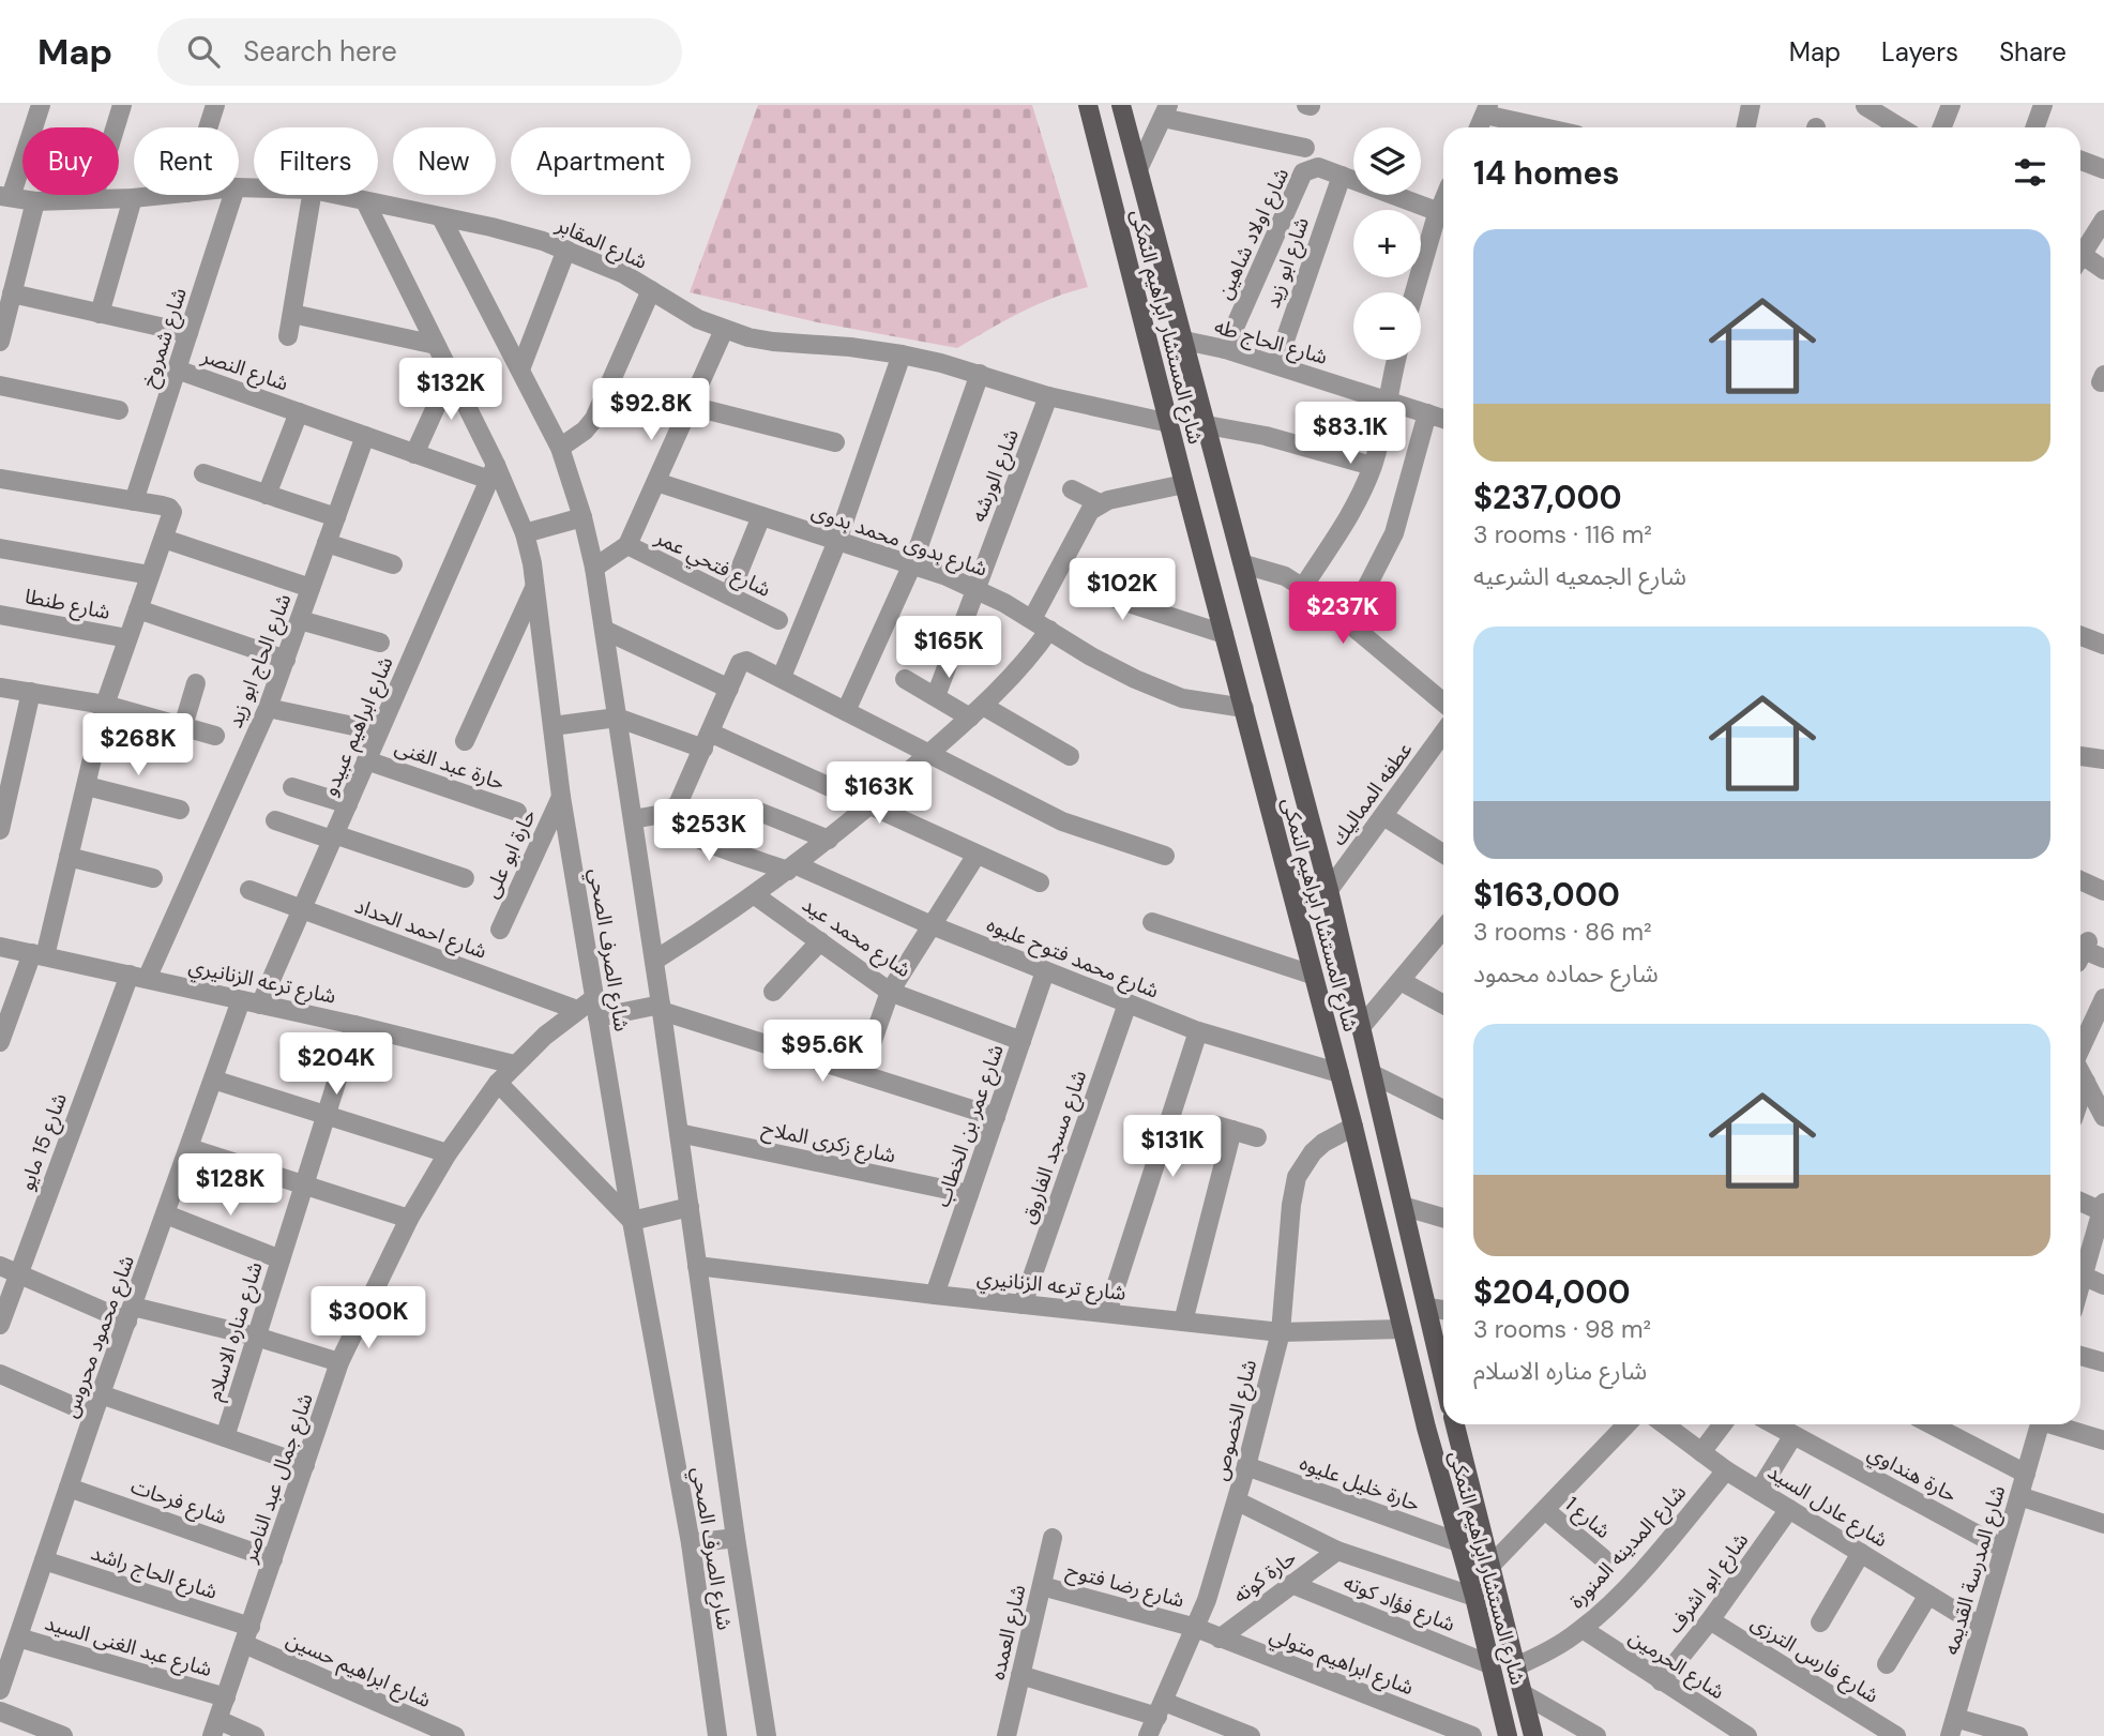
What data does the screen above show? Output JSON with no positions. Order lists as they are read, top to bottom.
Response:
{
  "streets": {
    "main road": ["شارع المستشار ابراهيم النمكى"],
    "street": [
      "شارع اولاد شاهين",
      "شارع المقابر",
      "شارع ابو زيد",
      "شارع شمروخ",
      "شارع الحاج طه",
      "شارع النصر",
      "شارع الورشه",
      "شارع بدوى محمد بدوى",
      "شارع فتحي عمر",
      "شارع طنطا",
      "شارع الحاج ابو زيد",
      "شارع ابراهيم عبيدو",
      "حارة عبد الغنى",
      "عطفه المماليك",
      "حارة ابو على",
      "شارع احمد الحداد",
      "شارع محمد عيد",
      "شارع الصرف الصحي",
      "شارع محمد فتوح عليوه",
      "شارع ترعه الزنانيري",
      "شارع عمر بن الخطاب",
      "شارع 15 مايو",
      "شارع زكرى الملاح",
      "شارع مسجد الفاروق",
      "شارع مناره الاسلام",
      "شارع محمود محروس",
      "شارع الخصوص",
      "حارة هنداوي",
      "شارع جمال عبد الناصر",
      "حارة خليل عليوه",
      "شارع فرحات",
      "شارع عادل السيد",
      "شارع 1",
      "شارع المدينه المنورة",
      "شارع المدرسة القديمه",
      "شارع الحاج راشد",
      "حارة كوته",
      "شارع ابو اشرف",
      "شارع رضا فتوح",
      "شارع فؤاد كوته",
      "شارع العمده",
      "شارع عبد الغنى السيد",
      "شارع فارس الترزى",
      "شارع ابراهيم متولي",
      "شارع الحرمين",
      "شارع ابراهيم حسين"
    ]
  },
  "crossings": [
    ["شارع اولاد شاهين", "شارع ابو زيد"],
    ["شارع اولاد شاهين", "شارع الحاج طه"],
    ["شارع المقابر", "شارع المستشار ابراهيم النمكى"],
    ["شارع المقابر", "شارع الورشه"],
    ["شارع المقابر", "شارع الصرف الصحي"],
    ["شارع ابو زيد", "شارع الحاج طه"],
    ["شارع المستشار ابراهيم النمكى", "شارع الحاج طه"],
    ["شارع المستشار ابراهيم النمكى", "شارع بدوى محمد بدوى"],
    ["شارع المستشار ابراهيم النمكى", "عطفه المماليك"],
    ["شارع المستشار ابراهيم النمكى", "شارع محمد فتوح عليوه"],
    ["شارع المستشار ابراهيم النمكى", "شارع ترعه الزنانيري"],
    ["شارع المستشار ابراهيم النمكى", "شارع الخصوص"],
    ["شارع المستشار ابراهيم النمكى", "حارة خليل عليوه"],
    ["شارع المستشار ابراهيم النمكى", "شارع المدينه المنورة"],
    ["شارع المستشار ابراهيم النمكى", "شارع فؤاد كوته"],
    ["شارع شمروخ", "شارع النصر"],
    ["شارع النصر", "شارع الحاج ابو زيد"],
    ["شارع النصر", "شارع ابراهيم عبيدو"],
    ["شارع النصر", "شارع الصرف الصحي"],
    ["شارع الورشه", "شارع بدوى محمد بدوى"],
    ["شارع الحاج ابو زيد", "شارع ترعه الزنانيري"],
    ["شارع الحاج ابو زيد", "شارع 15 مايو"],
    ["شارع ابراهيم عبيدو", "حارة عبد الغنى"],
    ["شارع ابراهيم عبيدو", "شارع احمد الحداد"],
    ["شارع ابراهيم عبيدو", "شارع الصرف الصحي"],
    ["شارع ابراهيم عبيدو", "شارع ترعه الزنانيري"],
    ["حارة ابو على", "شارع الصرف الصحي"],
    ["شارع احمد الحداد", "شارع جمال عبد الناصر"],
    ["شارع محمد عيد", "شارع عمر بن الخطاب"],
    ["شارع الصرف الصحي", "شارع ترعه الزنانيري"],
    ["شارع الصرف الصحي", "شارع زكرى الملاح"],
    ["شارع الصرف الصحي", "شارع جمال عبد الناصر"],
    ["شارع محمد فتوح عليوه", "شارع عمر بن الخطاب"],
    ["شارع محمد فتوح عليوه", "شارع مسجد الفاروق"],
    ["شارع ترعه الزنانيري", "شارع عمر بن الخطاب"],
    ["شارع ترعه الزنانيري", "شارع 15 مايو"],
    ["شارع ترعه الزنانيري", "شارع مسجد الفاروق"],
    ["شارع ترعه الزنانيري", "شارع مناره الاسلام"],
    ["شارع ترعه الزنانيري", "شارع محمود محروس"],
    ["شارع ترعه الزنانيري", "شارع الخصوص"],
    ["شارع ترعه الزنانيري", "شارع جمال عبد الناصر"],
    ["شارع عمر بن الخطاب", "شارع زكرى الملاح"],
    ["شارع محمود محروس", "شارع فرحات"],
    ["شارع محمود محروس", "شارع الحاج راشد"],
    ["شارع محمود محروس", "شارع عبد الغنى السيد"],
    ["شارع الخصوص", "حارة خليل عليوه"],
    ["شارع الخصوص", "شارع رضا فتوح"],
    ["شارع الخصوص", "شارع ابراهيم متولي"],
    ["حارة هنداوي", "شارع المدرسة القديمه"],
    ["شارع جمال عبد الناصر", "شارع فرحات"],
    ["شارع جمال عبد الناصر", "شارع الحاج راشد"],
    ["شارع جمال عبد الناصر", "شارع عبد الغنى السيد"],
    ["شارع جمال عبد الناصر", "شارع ابراهيم حسين"],
    ["شارع عادل السيد", "شارع المدينه المنورة"],
    ["شارع عادل السيد", "شارع المدرسة القديمه"],
    ["شارع عادل السيد", "شارع ابو اشرف"],
    ["شارع المدينه المنورة", "شارع الحرمين"],
    ["شارع الحاج راشد", "شارع ابراهيم حسين"],
    ["حارة كوته", "شارع فؤاد كوته"],
    ["حارة كوته", "شارع ابراهيم متولي"],
    ["شارع ابو اشرف", "شارع فارس الترزى"],
    ["شارع ابو اشرف", "شارع الحرمين"],
    ["شارع رضا فتوح", "شارع العمده"],
    ["شارع رضا فتوح", "شارع ابراهيم متولي"]
  ],
  "page": {
    "header": "Map",
    "search": "Search here",
    "nav": ["Map", "Layers", "Share"],
    "map_buttons": ["+", "−"],
    "chip": [
      "Buy",
      "Rent",
      "Filters",
      "New",
      "Apartment"
    ],
    "heading": "14 homes",
    "list": [
      {
        "name": "$237,000",
        "note": "3 rooms · 116 m² · شارع الجمعيه الشرعيه"
      },
      {
        "name": "$163,000",
        "note": "3 rooms · 86 m² · شارع حماده محمود"
      },
      {
        "name": "$204,000",
        "note": "3 rooms · 98 m² · شارع مناره الاسلام"
      }
    ],
    "price": [
      "$132K",
      "$92.8K",
      "$83.1K",
      "$102K",
      "$237K",
      "$165K",
      "$268K",
      "$163K",
      "$253K",
      "$95.6K",
      "$204K",
      "$131K",
      "$128K",
      "$300K"
    ]
  }
}
